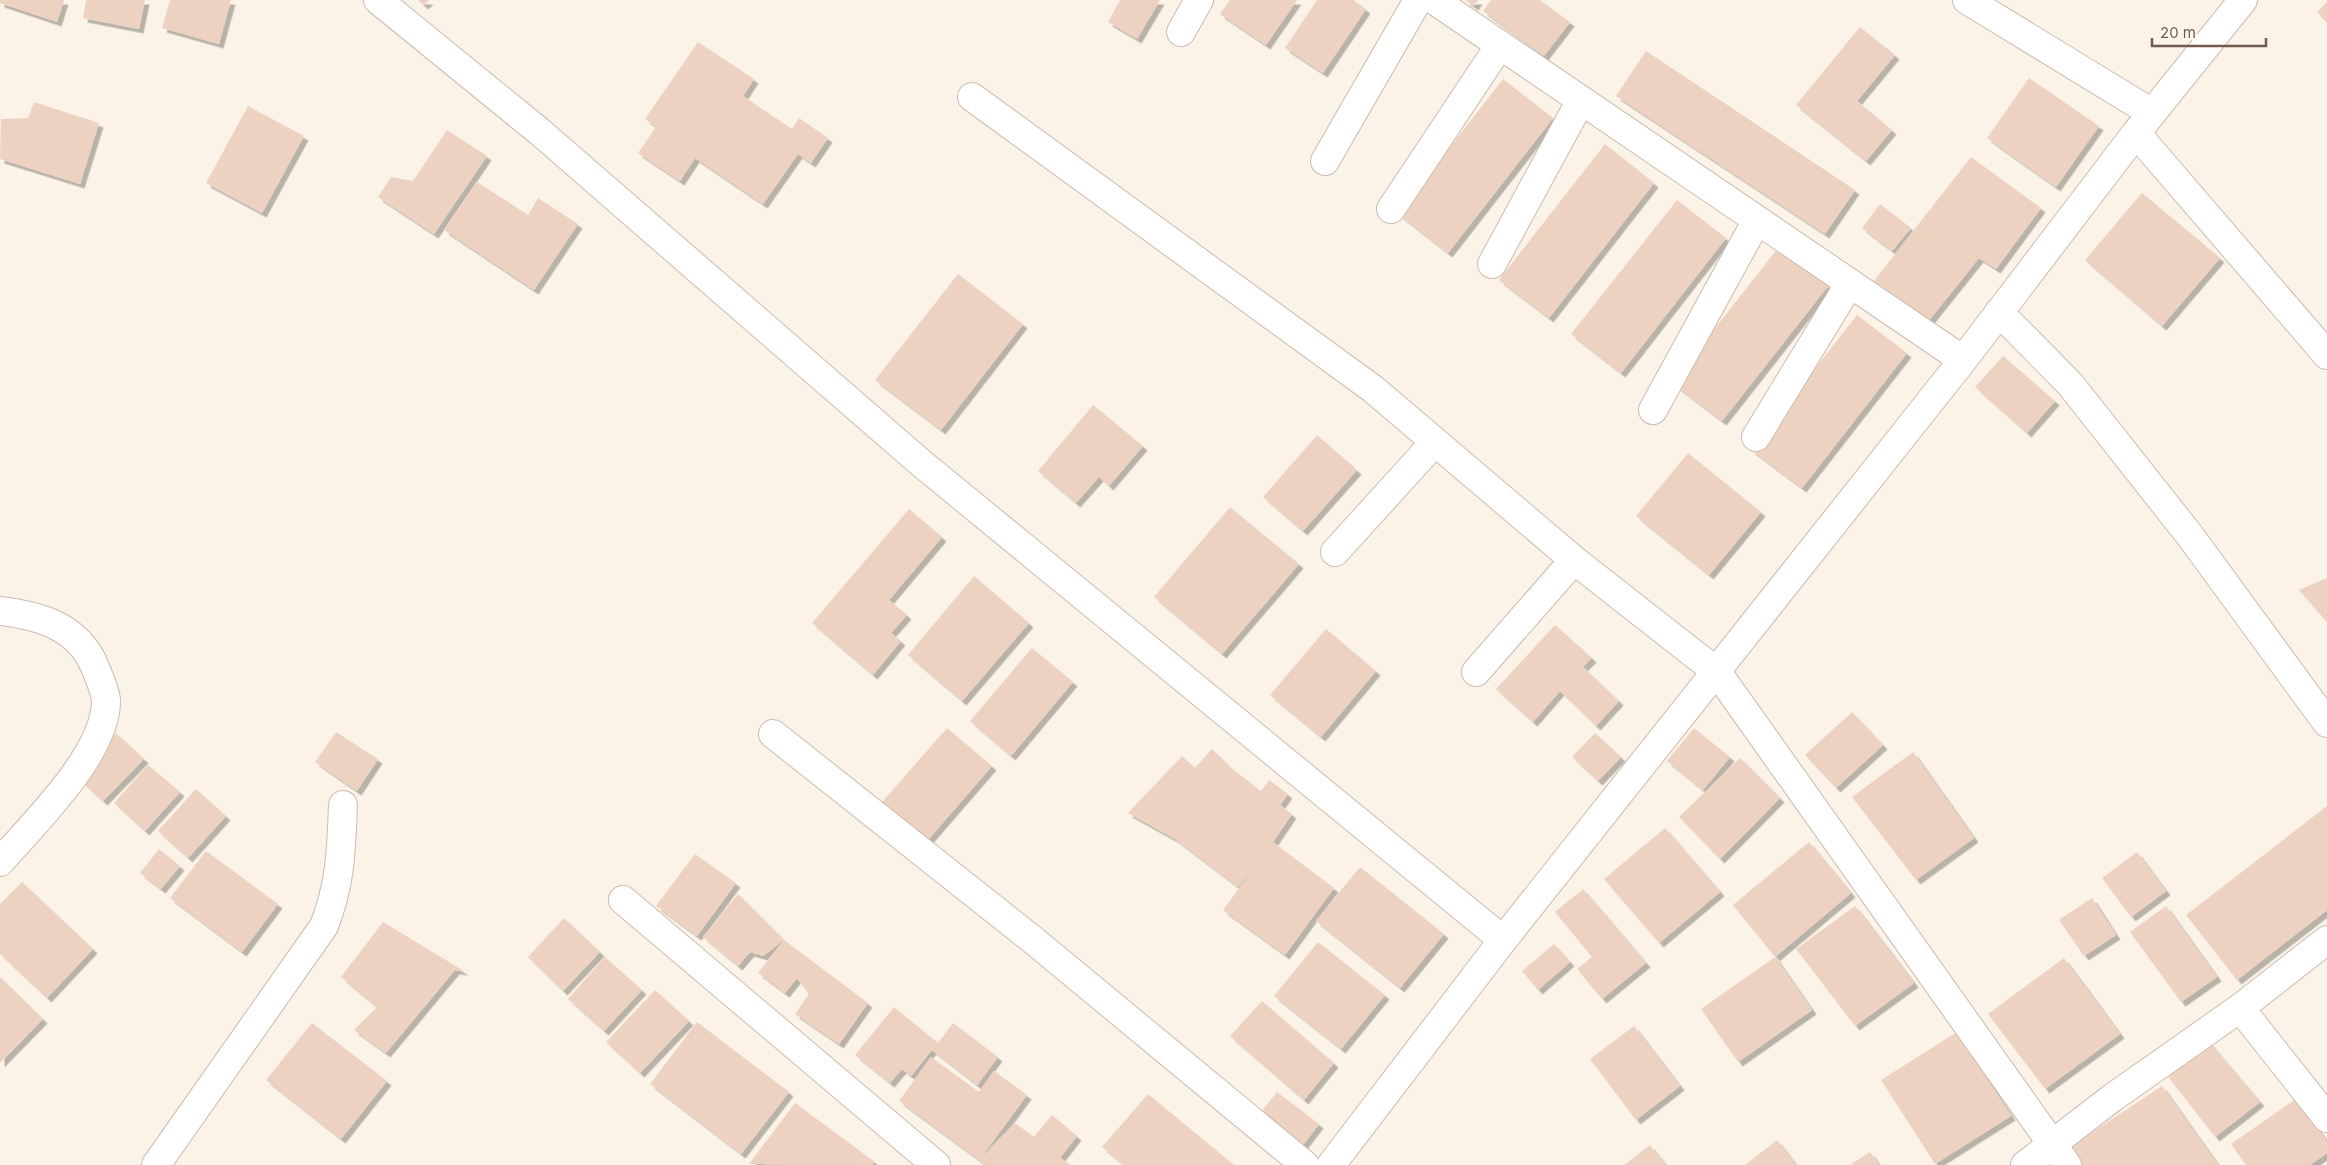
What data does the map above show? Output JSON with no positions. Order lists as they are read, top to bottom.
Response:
{
  "scale_bar": "20 m"
}
